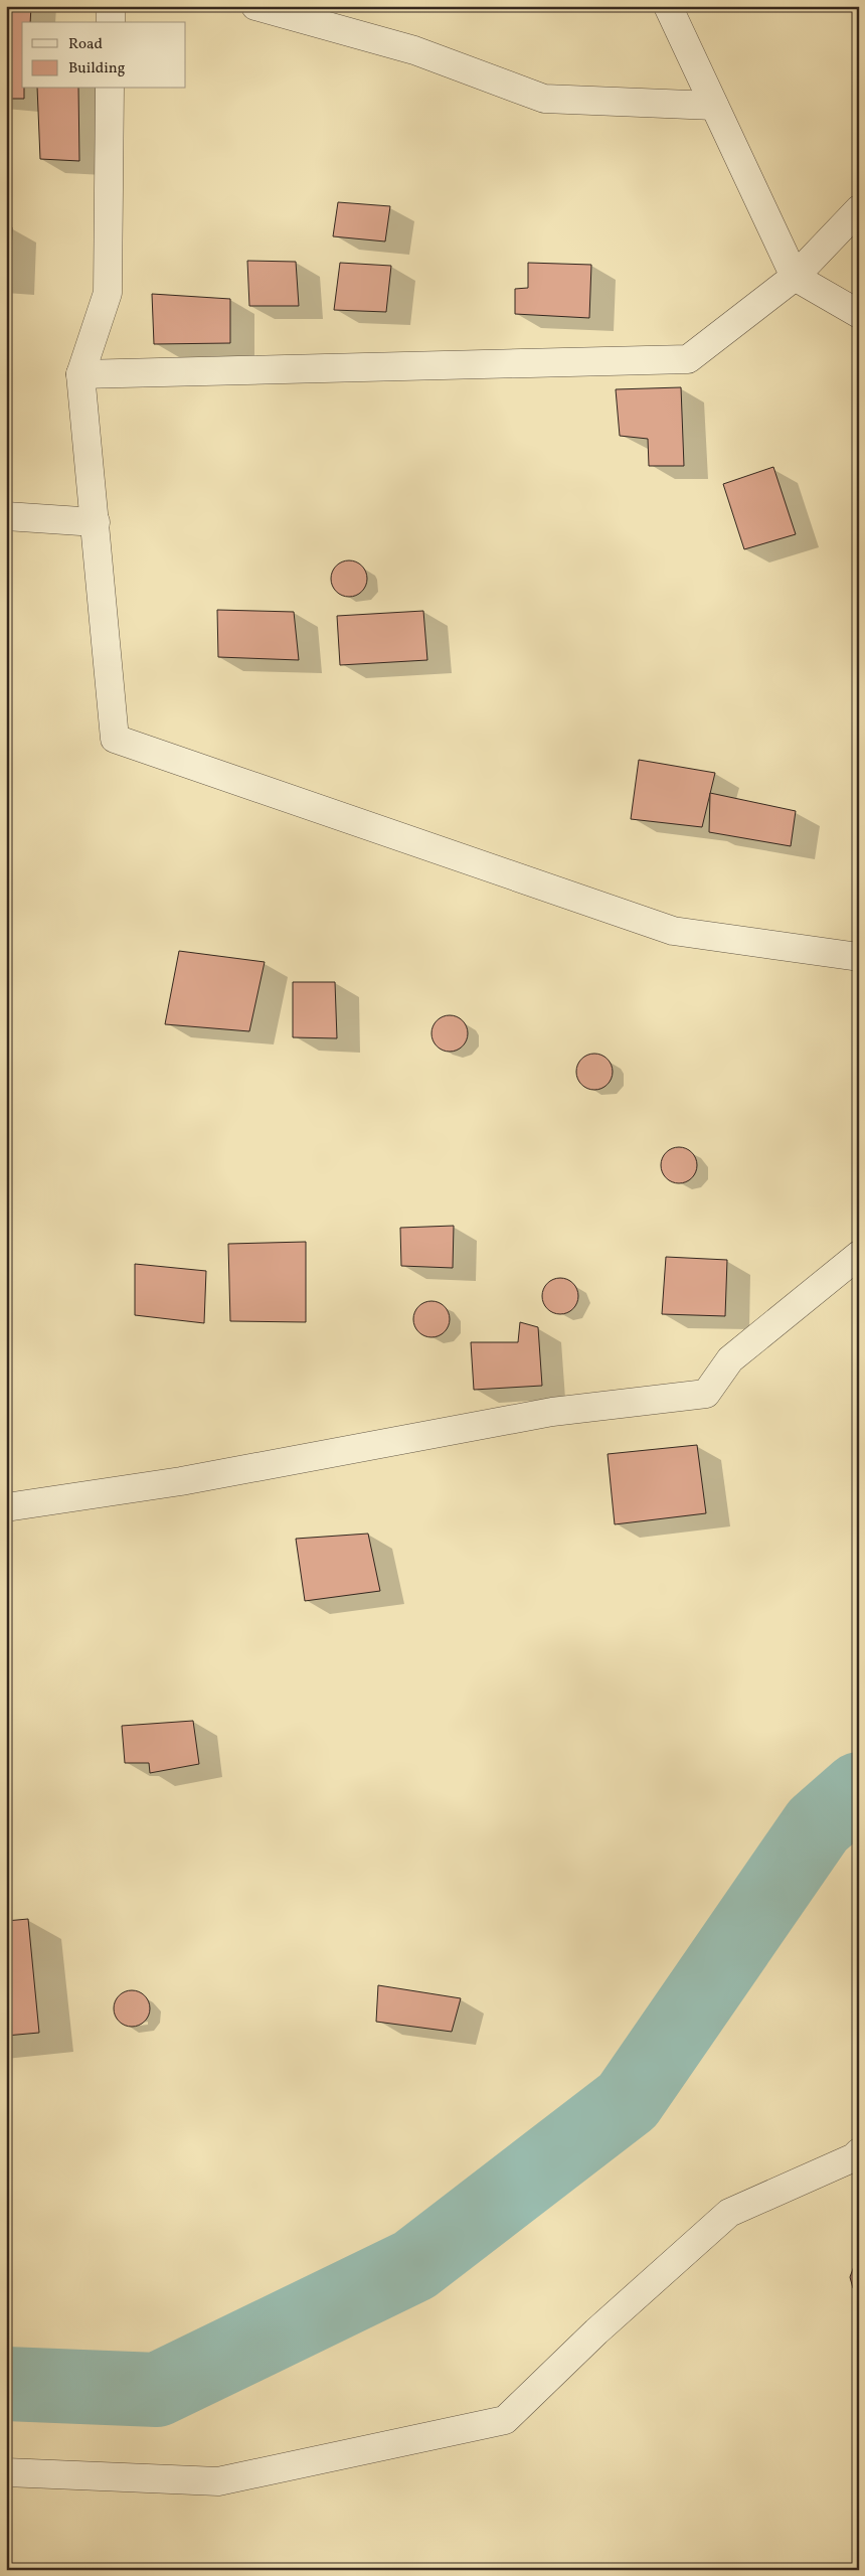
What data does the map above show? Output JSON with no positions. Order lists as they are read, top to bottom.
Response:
{
  "legend": ["Road", "Building"]
}
